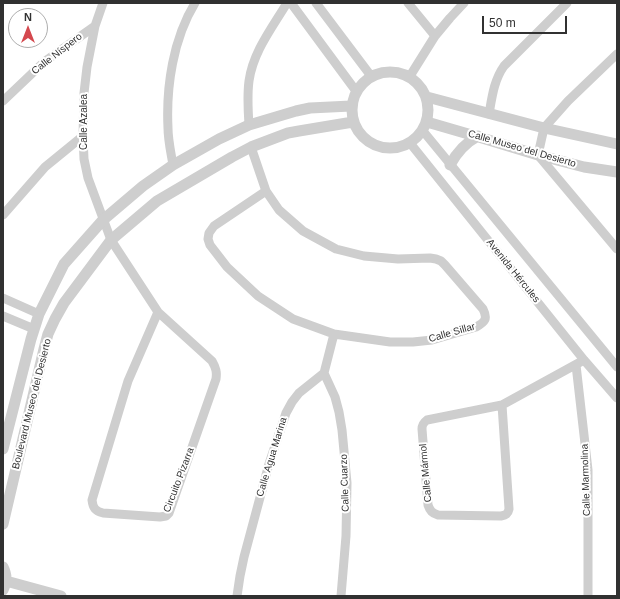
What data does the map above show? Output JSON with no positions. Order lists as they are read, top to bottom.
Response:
{
  "streets": {
    "street": [
      "Calle Níspero",
      "Calle Azalea",
      "Calle Museo del Desierto",
      "Avenida Hércules",
      "Calle Sillar",
      "Boulevard Museo del Desierto",
      "Calle Agua Marina",
      "Calle Mármol",
      "Circuito Pizarra",
      "Calle Marmolina",
      "Calle Cuarzo"
    ]
  },
  "crossings": [
    ["Calle Níspero", "Calle Azalea"],
    ["Calle Azalea", "Boulevard Museo del Desierto"],
    ["Calle Azalea", "Circuito Pizarra"],
    ["Calle Museo del Desierto", "Avenida Hércules"],
    ["Calle Museo del Desierto", "Boulevard Museo del Desierto"],
    ["Avenida Hércules", "Boulevard Museo del Desierto"],
    ["Avenida Hércules", "Calle Mármol"],
    ["Avenida Hércules", "Calle Marmolina"],
    ["Calle Sillar", "Boulevard Museo del Desierto"],
    ["Boulevard Museo del Desierto", "Circuito Pizarra"],
    ["Calle Agua Marina", "Calle Cuarzo"],
    ["Calle Mármol", "Calle Marmolina"]
  ],
  "scale_bar": "50 m",
  "north": "top"
}
